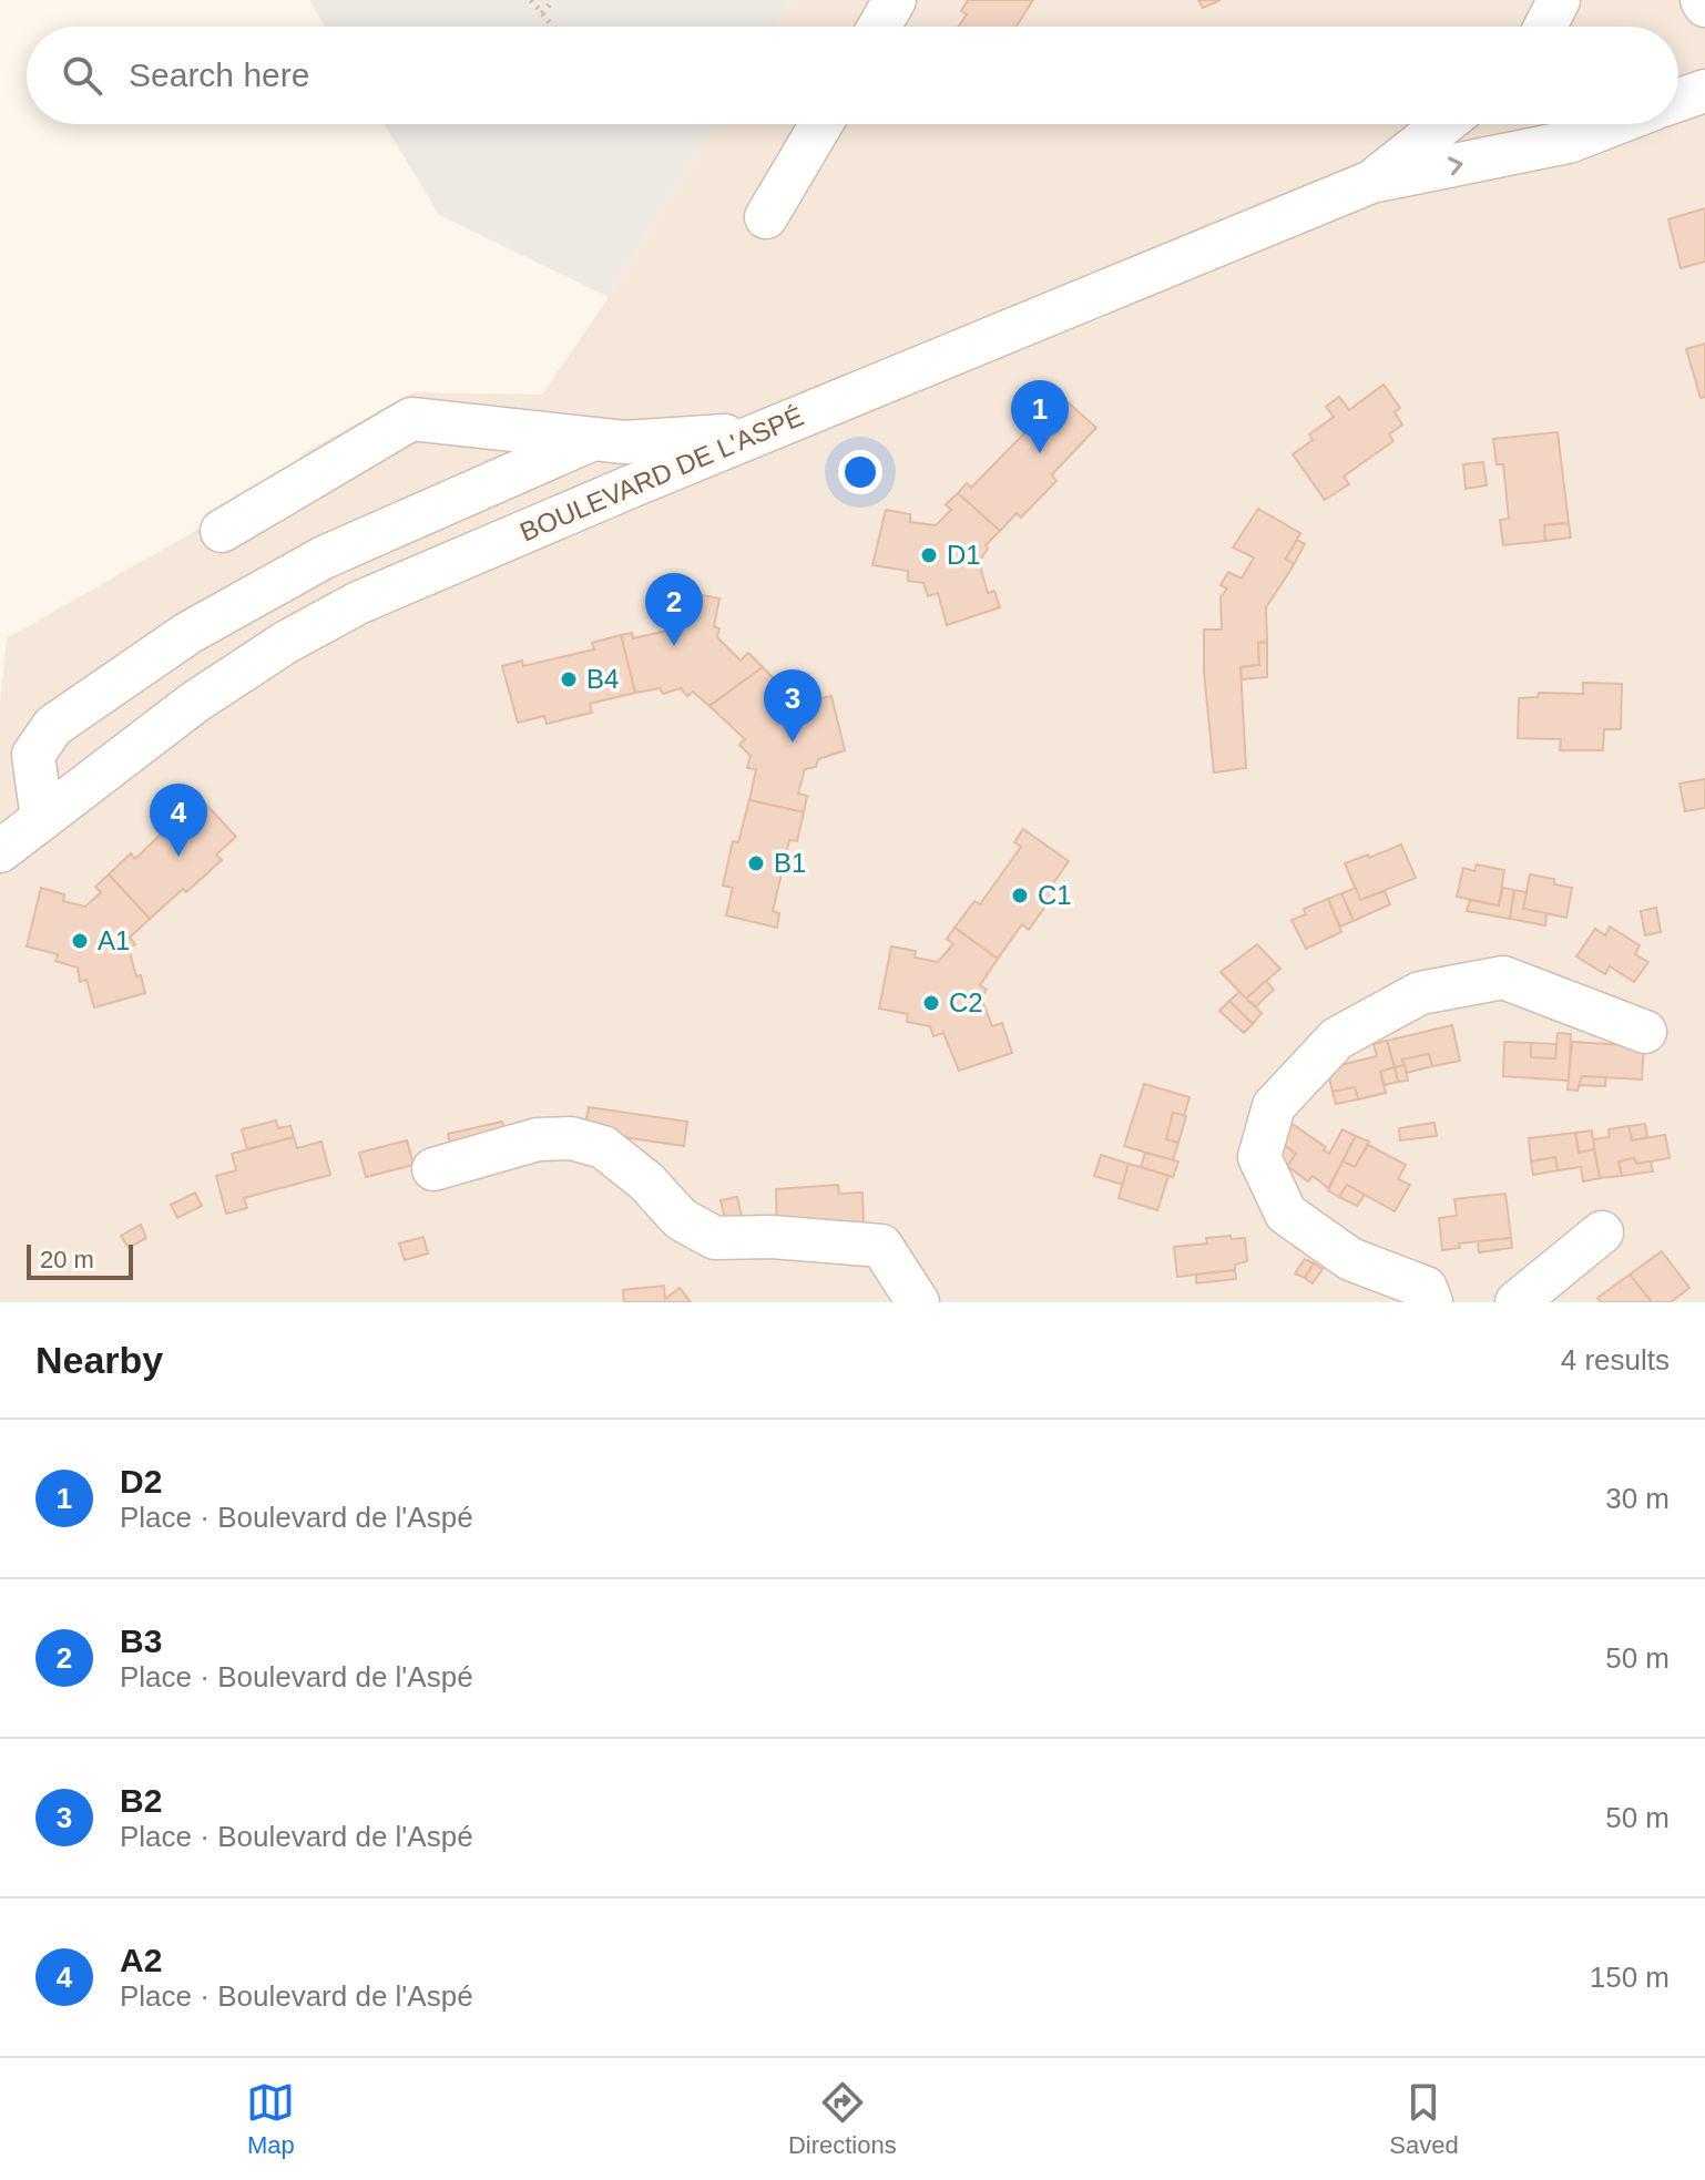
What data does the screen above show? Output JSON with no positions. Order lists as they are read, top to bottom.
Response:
{
  "streets": {
    "street": ["BOULEVARD DE L'ASPÉ"]
  },
  "places": [
    "D1",
    "B4",
    "B1",
    "C1",
    "A1",
    "C2"
  ],
  "scale_bar": "20 m",
  "page": {
    "search": "Search here",
    "pins": [
      "1",
      "2",
      "3",
      "4"
    ],
    "scale": "20 m",
    "heading": ["Nearby", "4 results"],
    "list": [
      {
        "mark": "1",
        "name": "D2",
        "note": "Place · Boulevard de l'Aspé",
        "value": "30 m"
      },
      {
        "mark": "2",
        "name": "B3",
        "note": "Place · Boulevard de l'Aspé",
        "value": "50 m"
      },
      {
        "mark": "3",
        "name": "B2",
        "note": "Place · Boulevard de l'Aspé",
        "value": "50 m"
      },
      {
        "mark": "4",
        "name": "A2",
        "note": "Place · Boulevard de l'Aspé",
        "value": "150 m"
      }
    ],
    "nav": ["Map", "Directions", "Saved"]
  }
}
